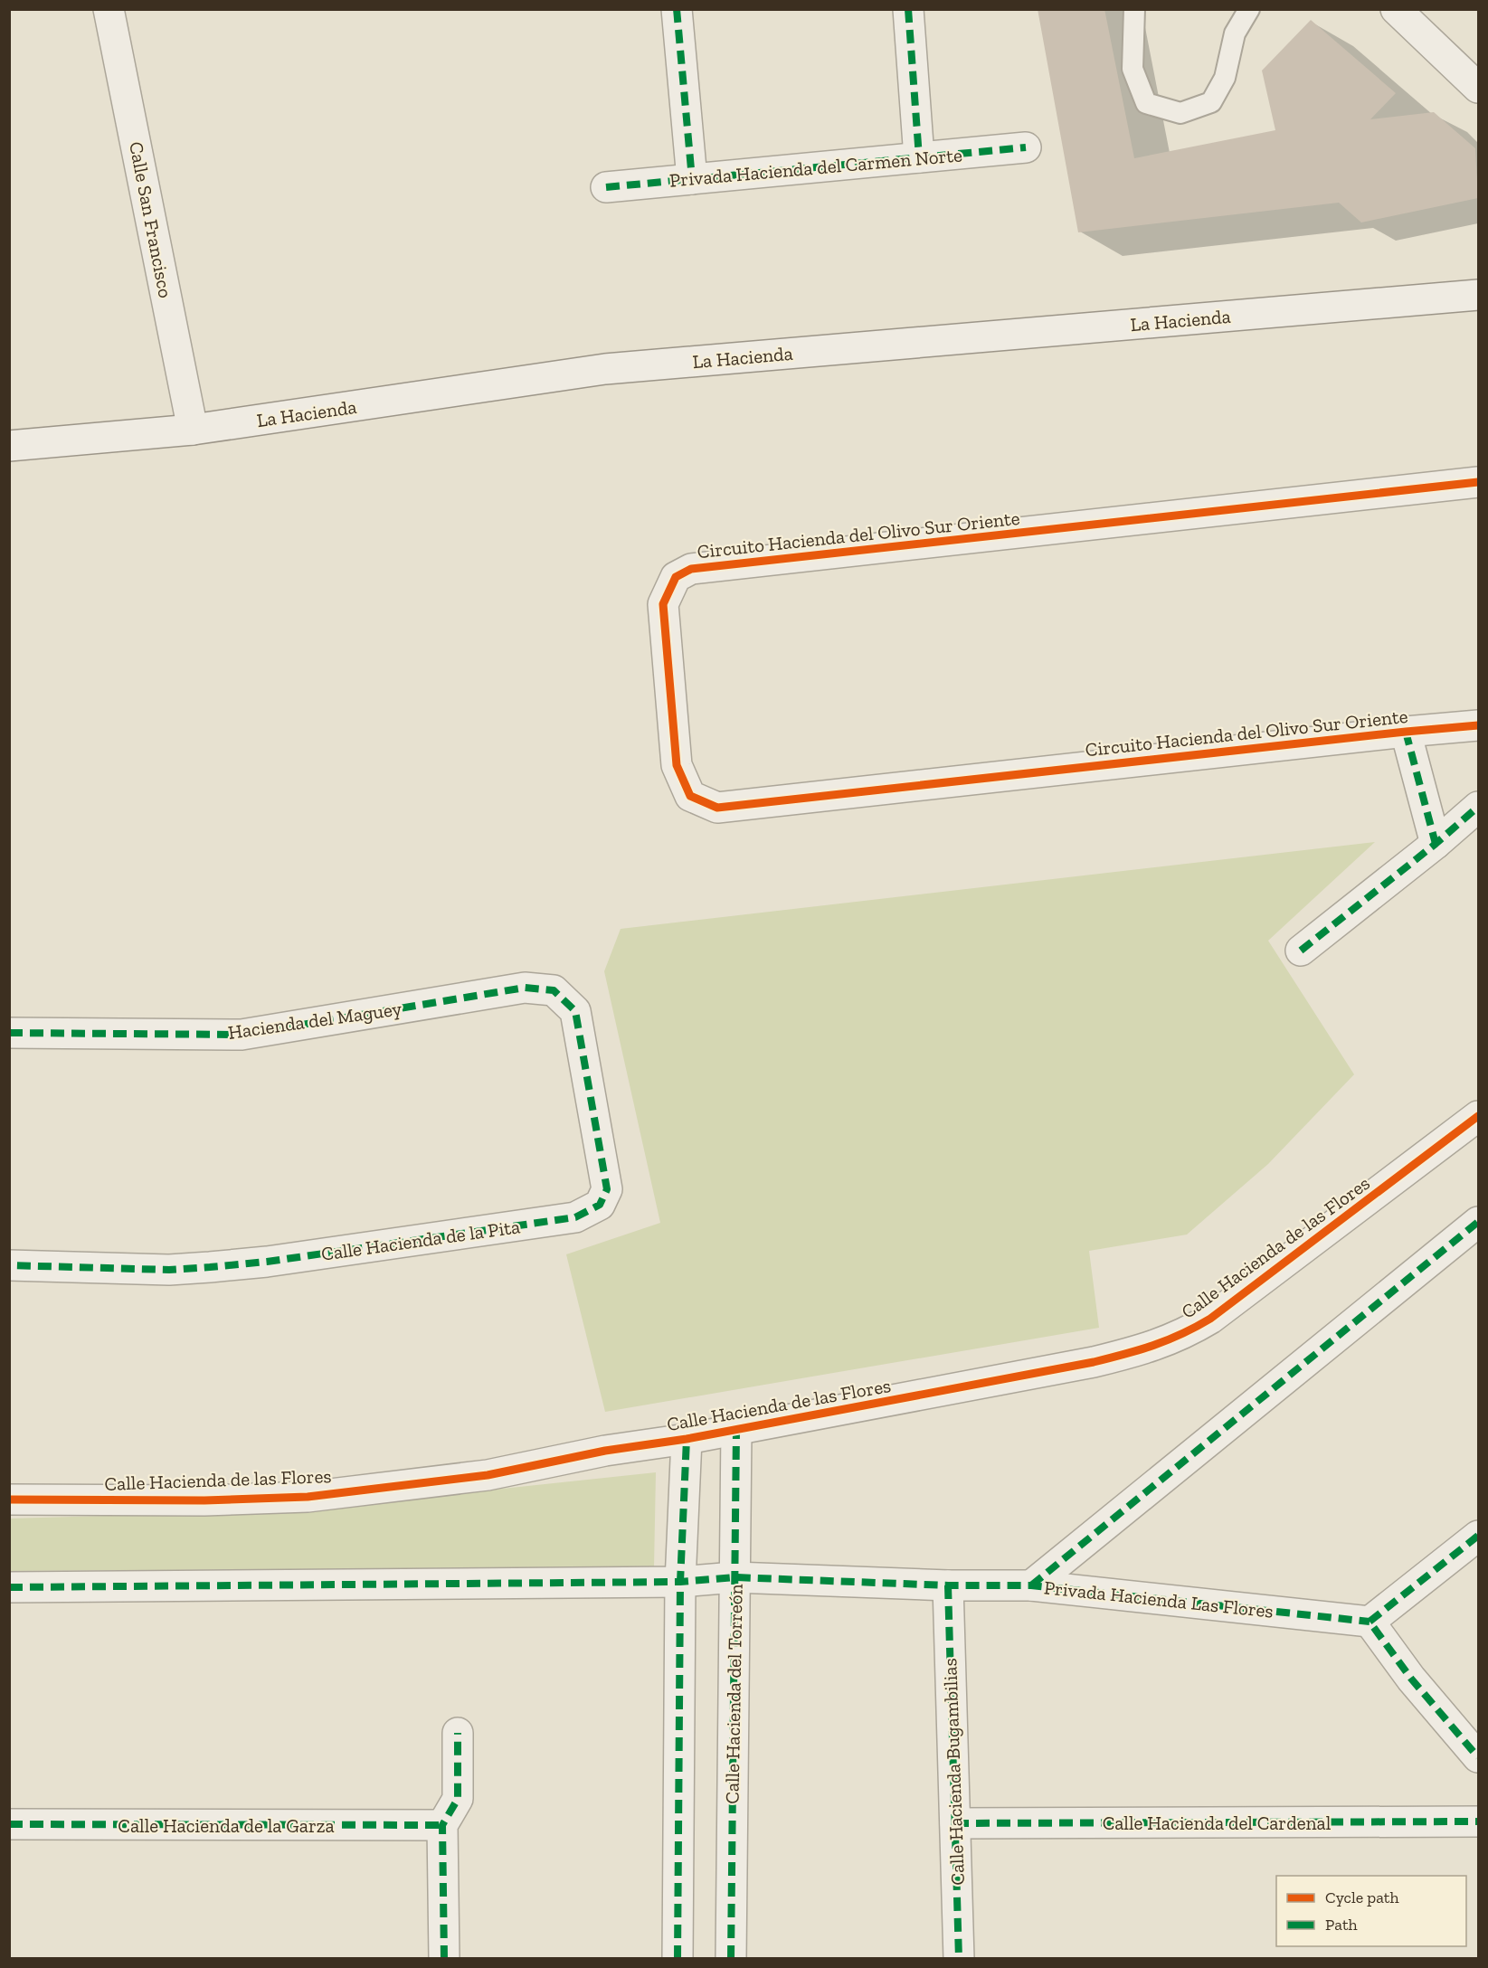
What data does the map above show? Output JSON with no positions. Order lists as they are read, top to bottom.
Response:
{
  "streets": {
    "street": [
      "Privada Hacienda del Carmen Norte",
      "Calle San Francisco",
      "La Hacienda",
      "Circuito Hacienda del Olivo Sur Oriente",
      "Hacienda del Maguey",
      "Calle Hacienda de la Pita",
      "Calle Hacienda de las Flores",
      "Privada Hacienda Las Flores",
      "Calle Hacienda del Torreón",
      "Calle Hacienda Bugambilias",
      "Calle Hacienda del Cardenal",
      "Calle Hacienda de la Garza"
    ]
  },
  "crossings": [
    ["Calle San Francisco", "La Hacienda"],
    ["Hacienda del Maguey", "Calle Hacienda de la Pita"],
    ["Calle Hacienda de las Flores", "Calle Hacienda del Torreón"],
    ["Privada Hacienda Las Flores", "Calle Hacienda Bugambilias"],
    ["Calle Hacienda Bugambilias", "Calle Hacienda del Cardenal"]
  ],
  "legend": ["Cycle path", "Path"]
}
